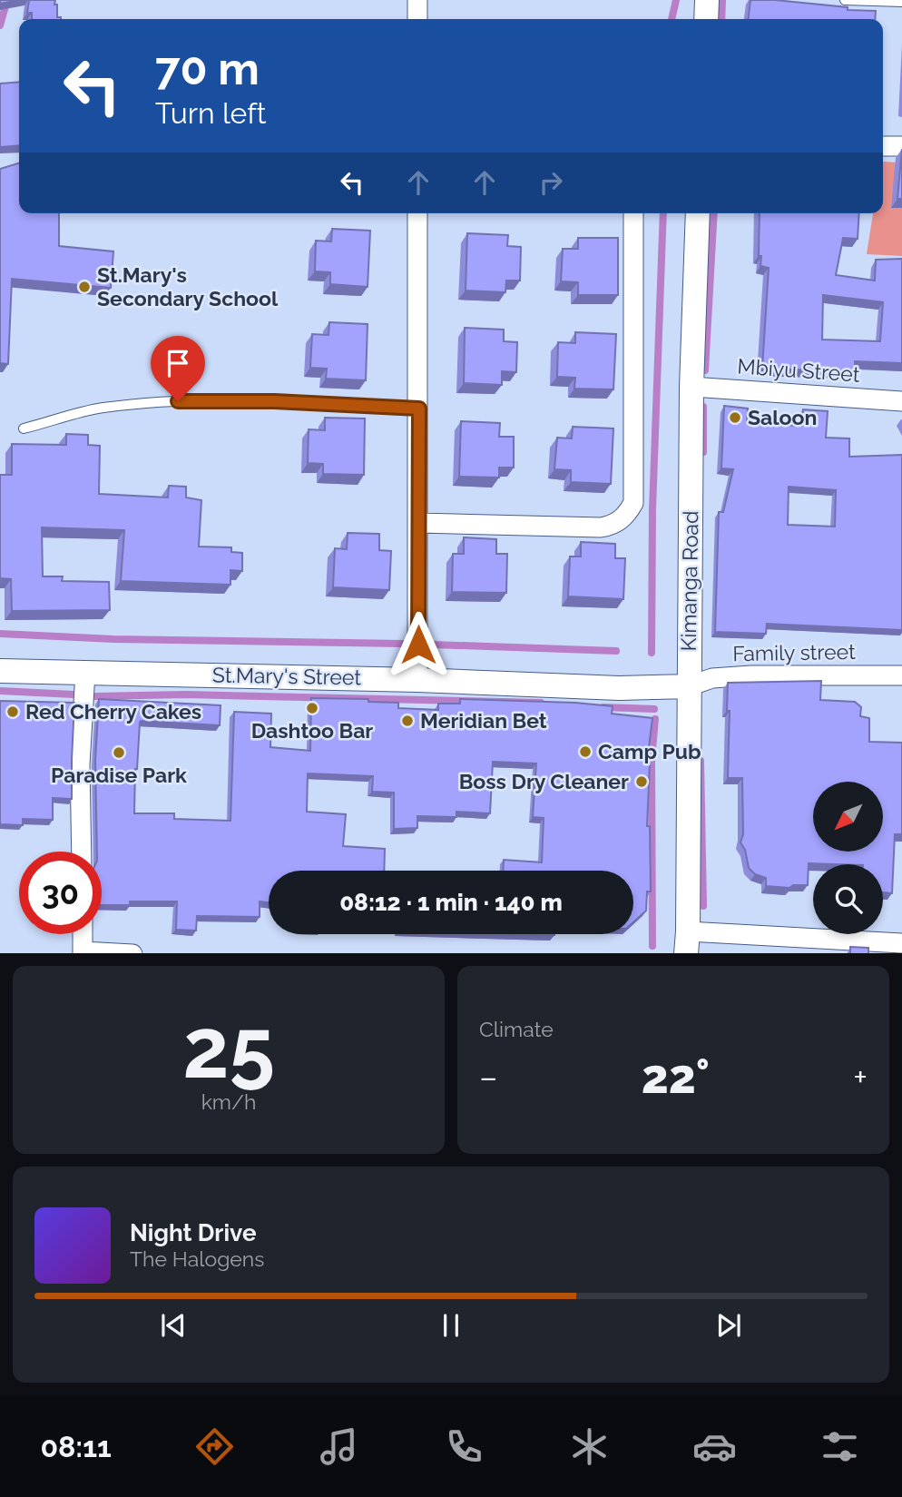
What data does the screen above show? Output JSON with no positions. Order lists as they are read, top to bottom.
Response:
{
  "streets": {
    "street": [
      "Mbiyu Street",
      "Kimanga Road",
      "Family street",
      "St.Mary's Street"
    ]
  },
  "crossings": [
    ["Mbiyu Street", "Kimanga Road"],
    ["Kimanga Road", "Family street"],
    ["Kimanga Road", "St.Mary's Street"],
    ["Family street", "St.Mary's Street"]
  ],
  "places": [
    "St.Mary's Secondary School",
    "Saloon",
    "Dashtoo Bar",
    "Red Cherry Cakes",
    "Meridian Bet",
    "Camp Pub",
    "Paradise Park",
    "Boss Dry Cleaner"
  ],
  "north": "bottom left",
  "page": {
    "turn": ["70 m", "Turn left"],
    "limit": "30",
    "trip": "08:12 · 1 min · 140 m",
    "tile": [
      ["25", "km/h"],
      "Climate"
    ],
    "heat": ["−", "22°", "+"],
    "song": ["Night Drive", "The Halogens"],
    "tabs": "08:11"
  }
}
